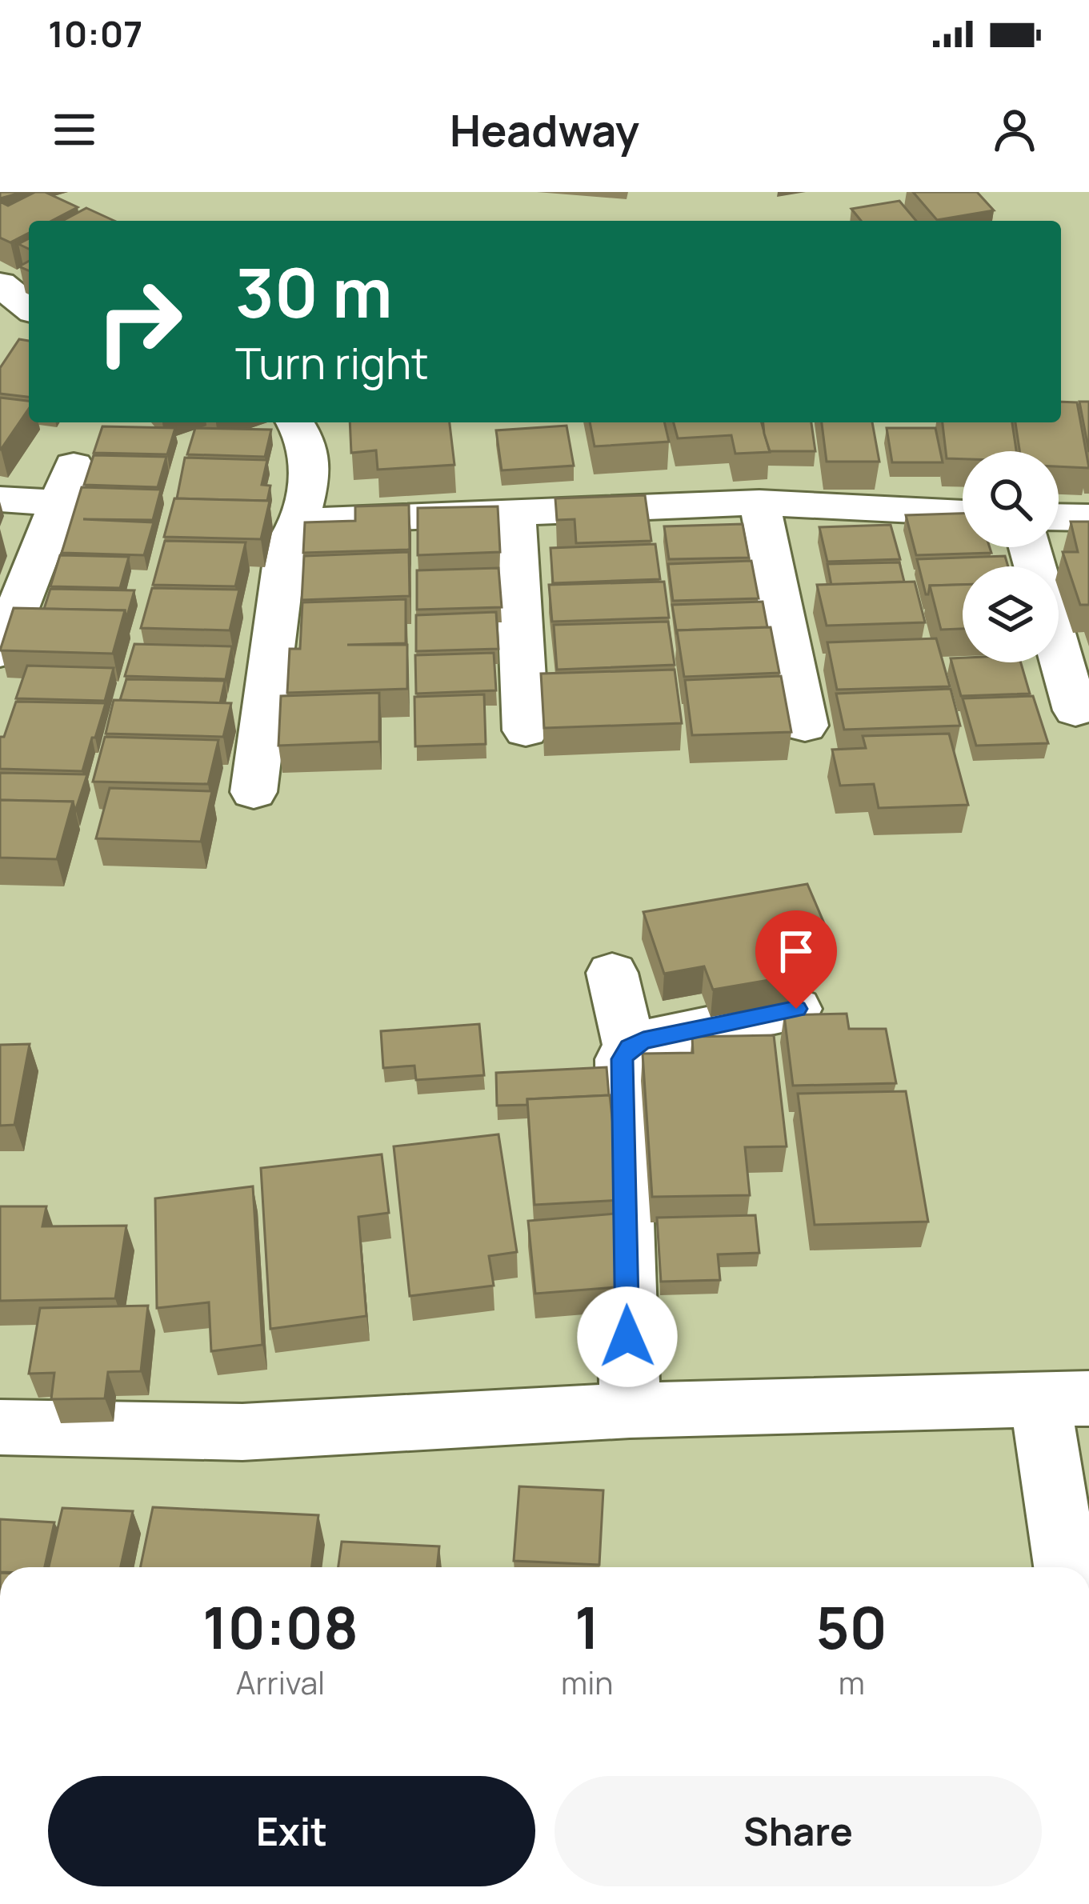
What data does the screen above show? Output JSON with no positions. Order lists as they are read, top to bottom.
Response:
{
  "page": {
    "status": "10:07",
    "header": "Headway",
    "turn": ["30 m", "Turn right"],
    "eta": [
      "10:08",
      "Arrival",
      "1",
      "min",
      "50",
      "m"
    ],
    "buttons": ["Exit", "Share"]
  }
}
